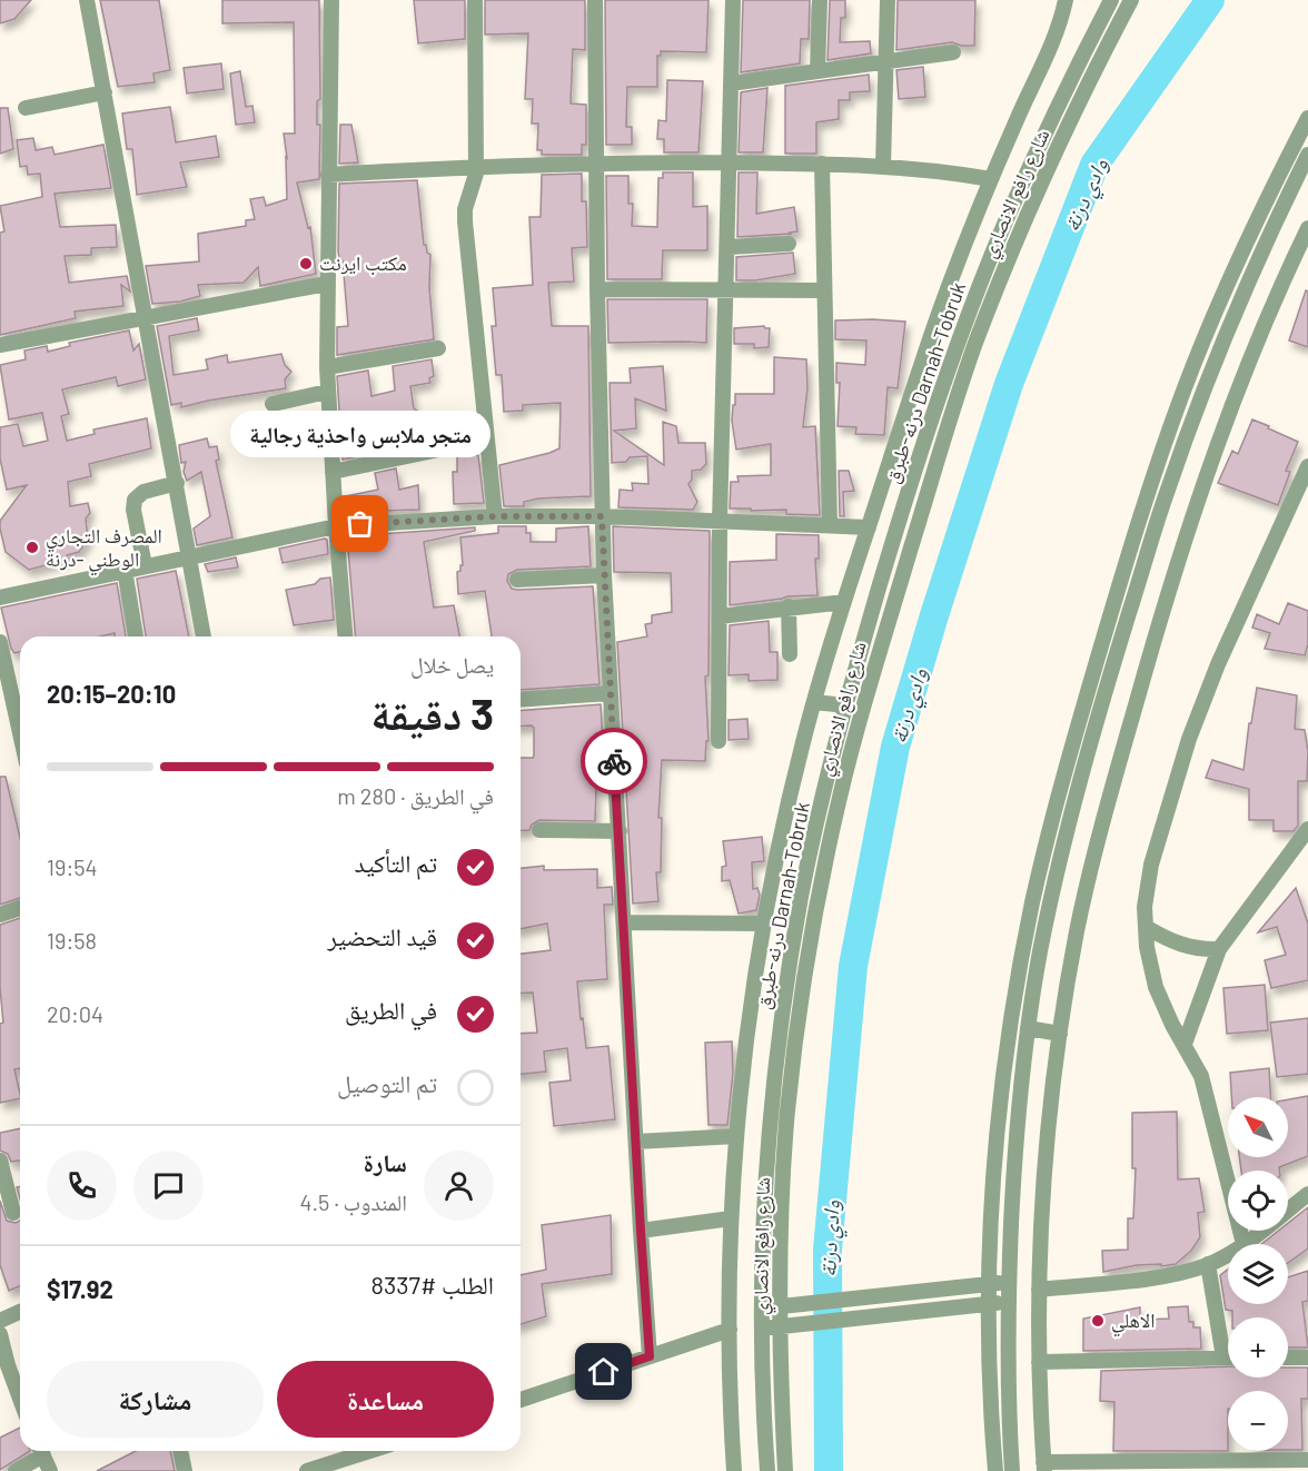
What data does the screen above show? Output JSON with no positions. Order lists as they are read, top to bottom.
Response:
{
  "streets": {
    "street": ["شارع رافع الانصاري", "درنه-طبرق Darnah-Tobruk"]
  },
  "water": ["وادي درنة"],
  "places": [
    "مكتب ايرنت",
    "متجر ملابس واحذية رجالية",
    "المصرف التجاري الوطني -درنة",
    "الاهلي"
  ],
  "north": "top left",
  "page": {
    "bubble": "متجر ملابس واحذية رجالية",
    "heading": ["3 دقيقة", "يصل خلال", "20:10–20:15"],
    "panel": [
      "سارة",
      "المندوب · 4.5",
      "الطلب #8337",
      "$17.92"
    ],
    "bar": "في الطريق · 280 m",
    "list": [
      ["تم التأكيد", "19:54"],
      ["قيد التحضير", "19:58"],
      ["في الطريق", "20:04"],
      "تم التوصيل"
    ],
    "map_buttons": ["+", "−"],
    "buttons": ["مساعدة", "مشاركة"]
  }
}
